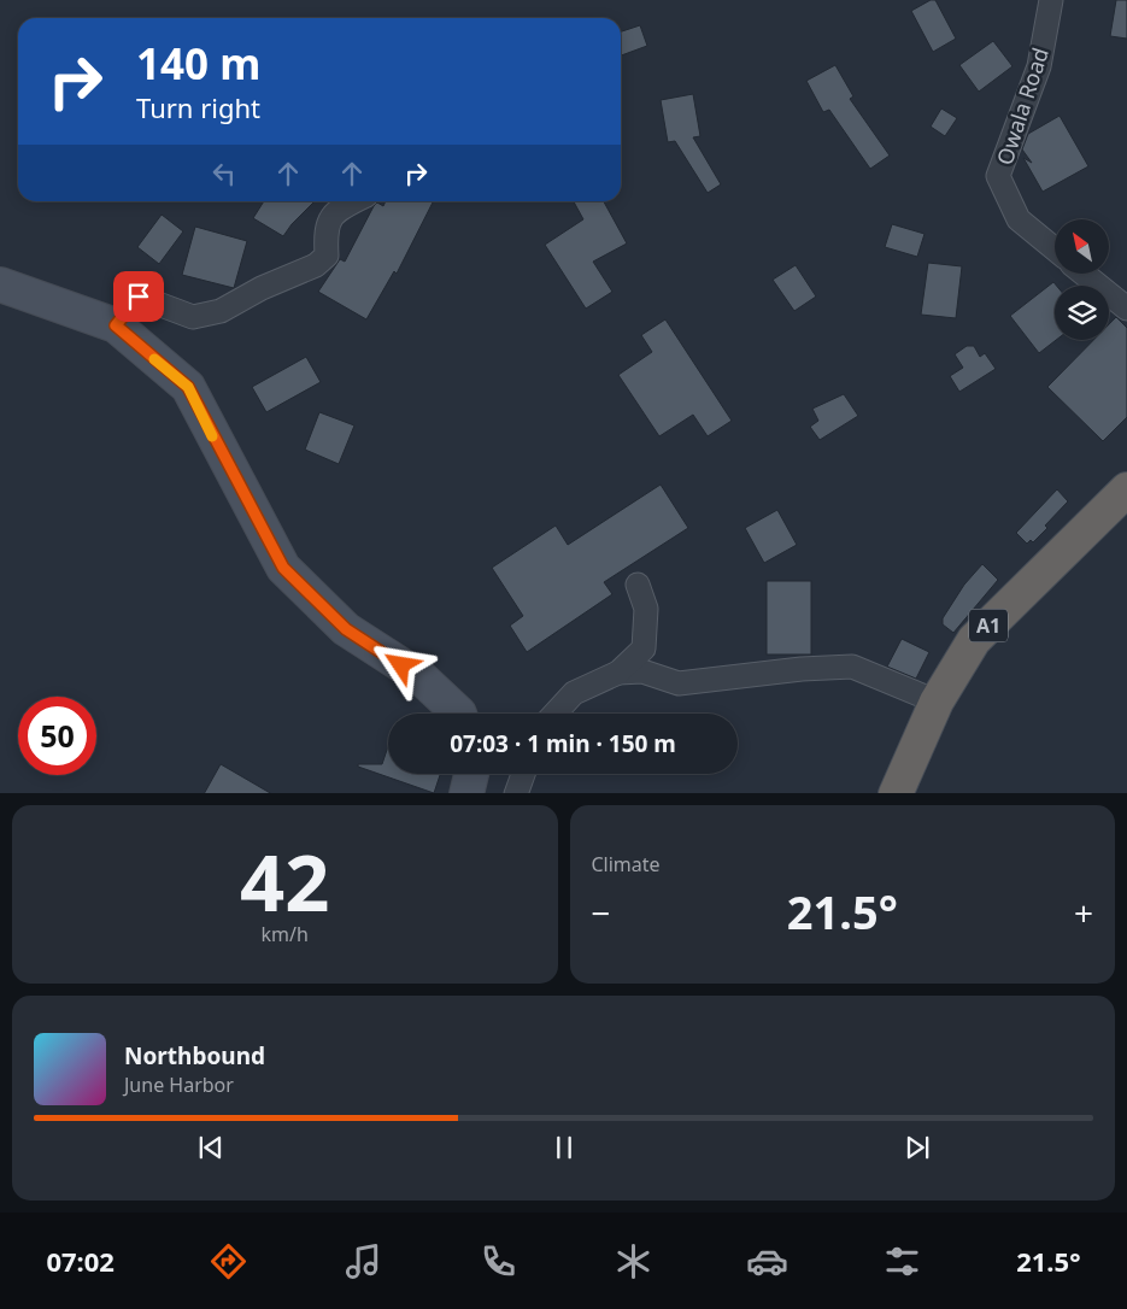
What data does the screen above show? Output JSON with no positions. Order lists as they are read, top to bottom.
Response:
{
  "streets": {
    "highway": ["A1"],
    "street": ["Owala Road"]
  },
  "north": "top left",
  "page": {
    "turn": ["140 m", "Turn right"],
    "limit": "50",
    "trip": "07:03 · 1 min · 150 m",
    "tile": [
      ["42", "km/h"],
      "Climate"
    ],
    "heat": ["−", "21.5°", "+"],
    "song": ["Northbound", "June Harbor"],
    "tabs": ["07:02", "21.5°"]
  }
}
